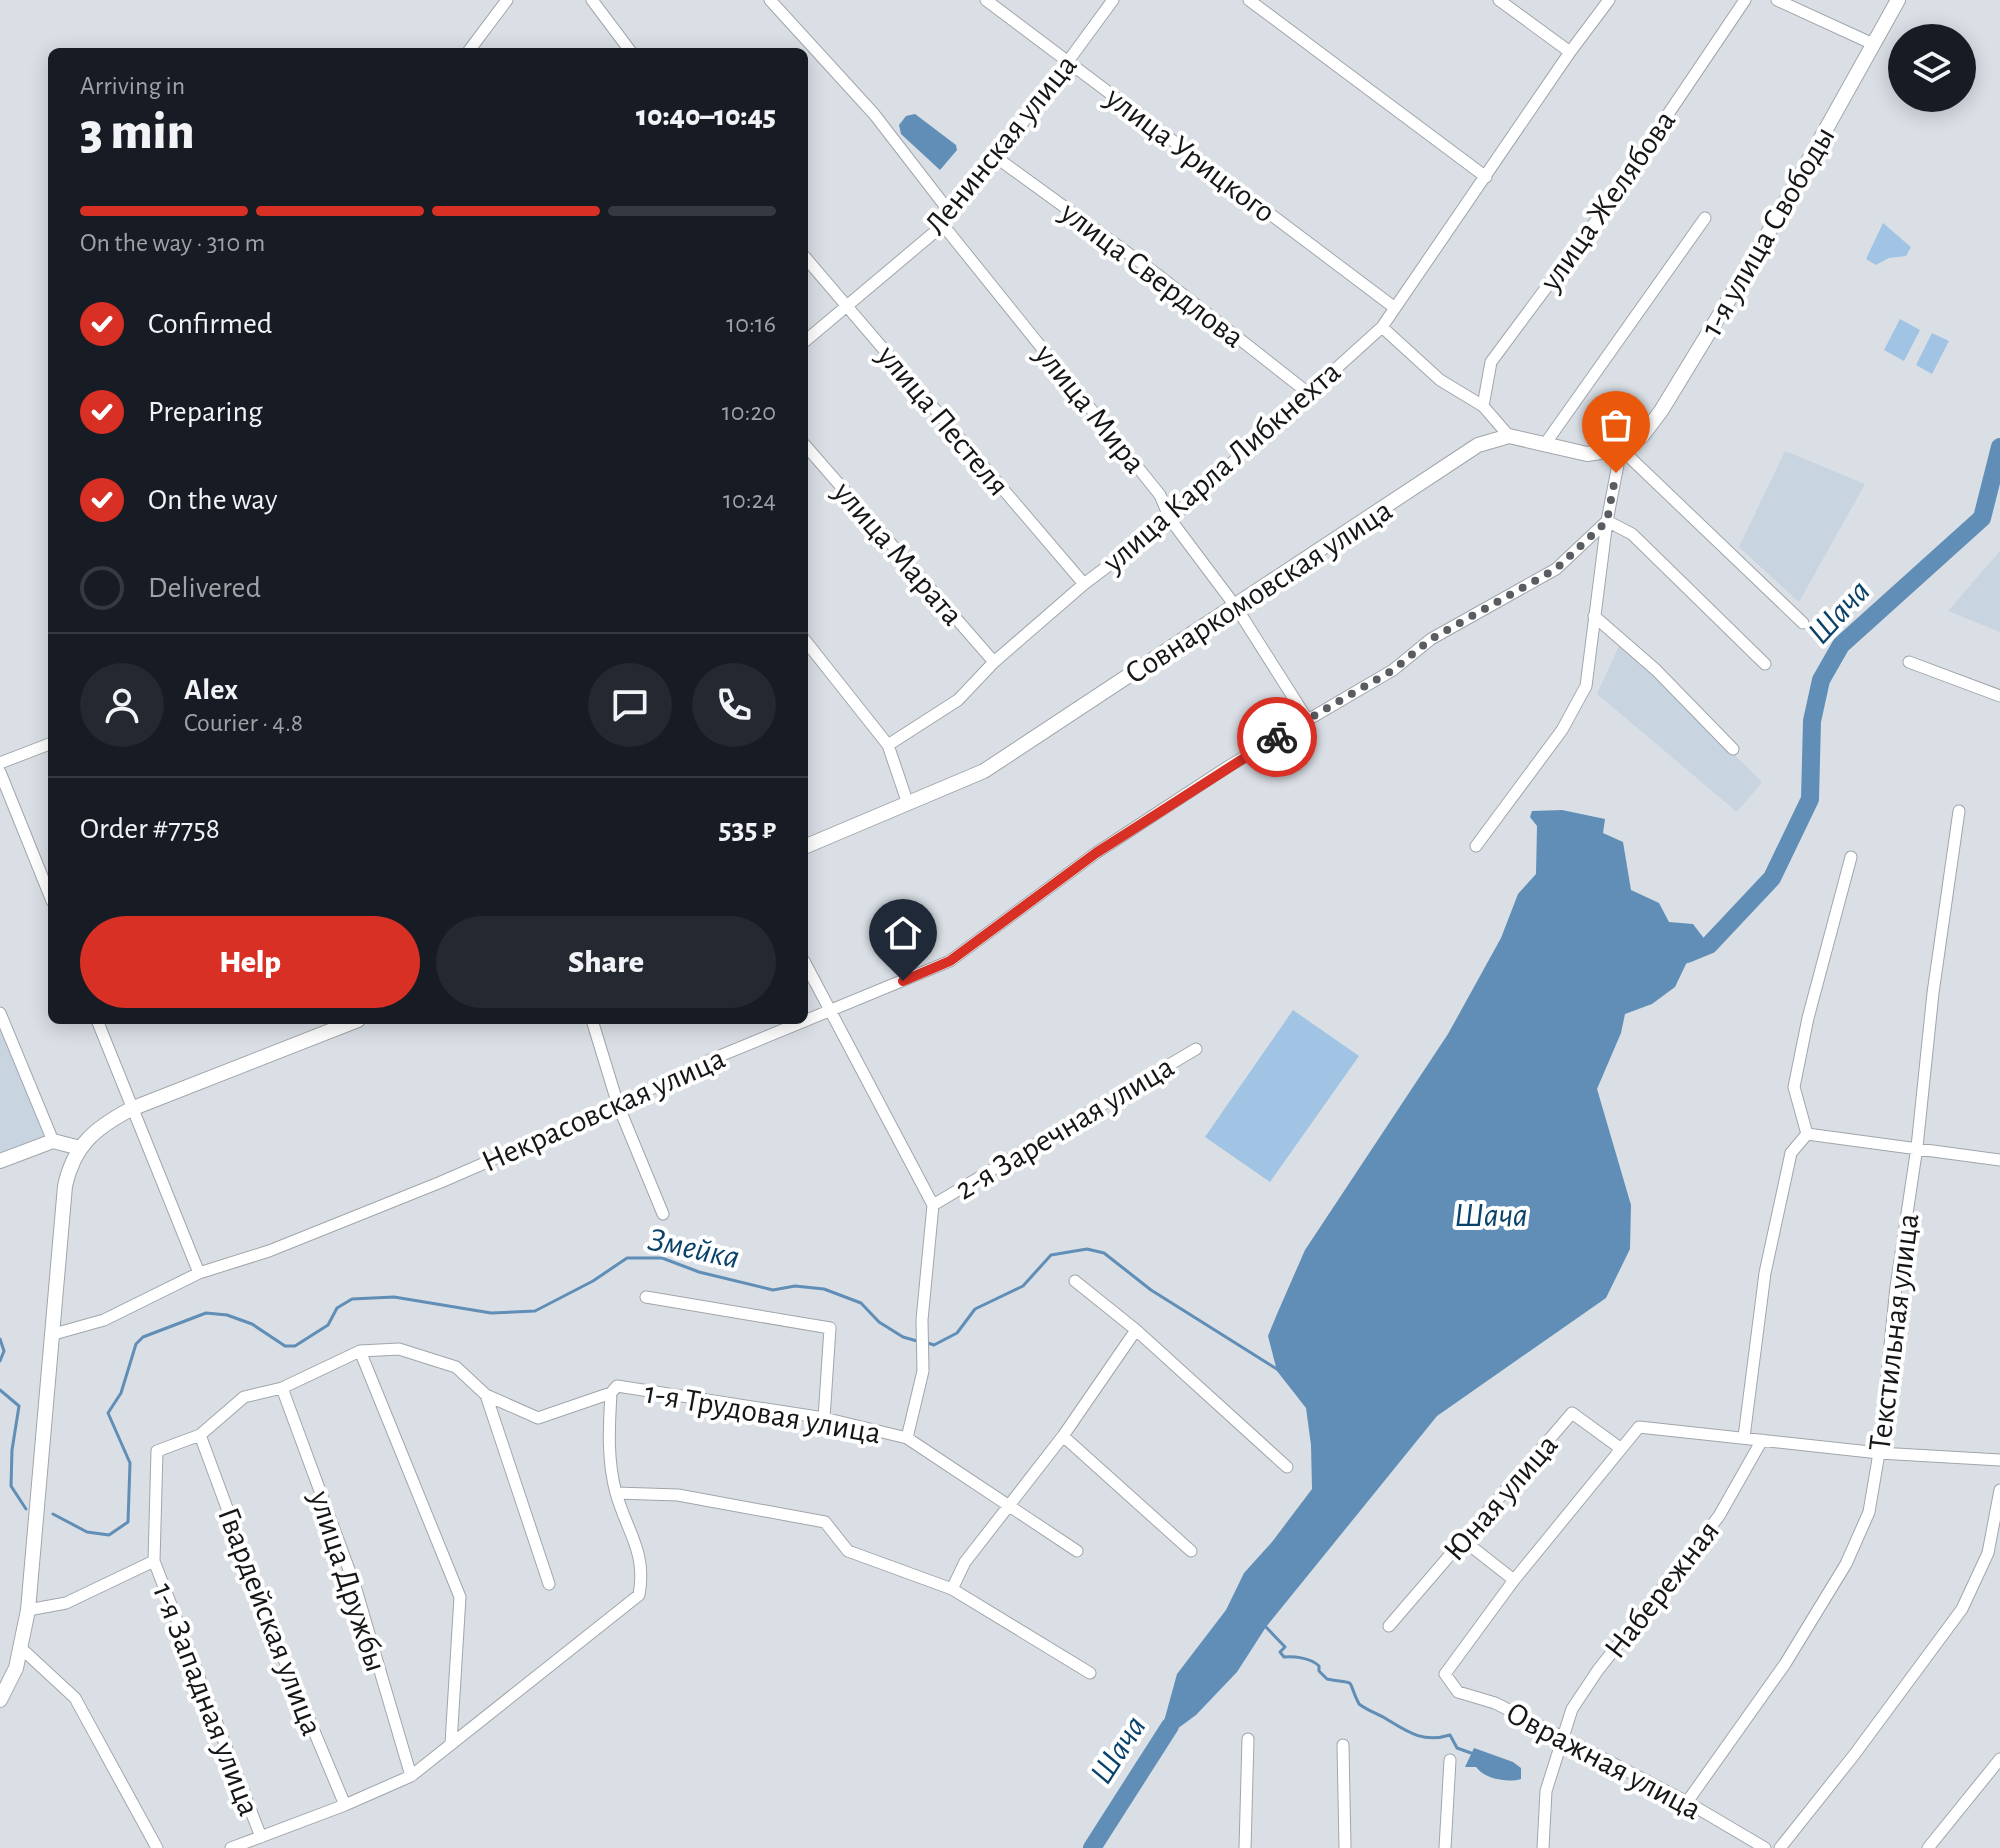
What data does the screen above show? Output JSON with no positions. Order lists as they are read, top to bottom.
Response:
{
  "streets": {
    "street": [
      "Ленинская улица",
      "улица Урицкого",
      "улица Желябова",
      "1-я улица Свободы",
      "улица Свердлова",
      "улица Мира",
      "улица Пестеля",
      "улица Карла Либкнехта",
      "улица Марата",
      "Совнаркомовская улица",
      "Некрасовская улица",
      "2-я Заречная улица",
      "Текстильная улица",
      "1-я Трудовая улица",
      "Юная улица",
      "улица Дружбы",
      "Набережная",
      "Гвардейская улица",
      "1-я Западная улица",
      "Овражная улица"
    ]
  },
  "crossings": [
    ["Ленинская улица", "улица Урицкого"],
    ["Ленинская улица", "улица Свердлова"],
    ["Ленинская улица", "улица Мира"],
    ["Ленинская улица", "улица Пестеля"],
    ["улица Урицкого", "улица Карла Либкнехта"],
    ["улица Свердлова", "улица Карла Либкнехта"],
    ["улица Мира", "улица Карла Либкнехта"],
    ["улица Мира", "Совнаркомовская улица"],
    ["улица Мира", "Некрасовская улица"],
    ["улица Пестеля", "улица Карла Либкнехта"],
    ["улица Карла Либкнехта", "улица Марата"],
    ["Текстильная улица", "Овражная улица"],
    ["Юная улица", "Овражная улица"],
    ["Набережная", "Овражная улица"]
  ],
  "water": ["Шача", "Змейка"],
  "page": {
    "heading": ["3 min", "Arriving in", "10:40–10:45"],
    "panel": [
      "Alex",
      "Courier · 4.8",
      "Order #7758",
      "535 ₽"
    ],
    "bar": "On the way · 310 m",
    "list": [
      ["Confirmed", "10:16"],
      ["Preparing", "10:20"],
      ["On the way", "10:24"],
      "Delivered"
    ],
    "buttons": ["Help", "Share"]
  }
}
